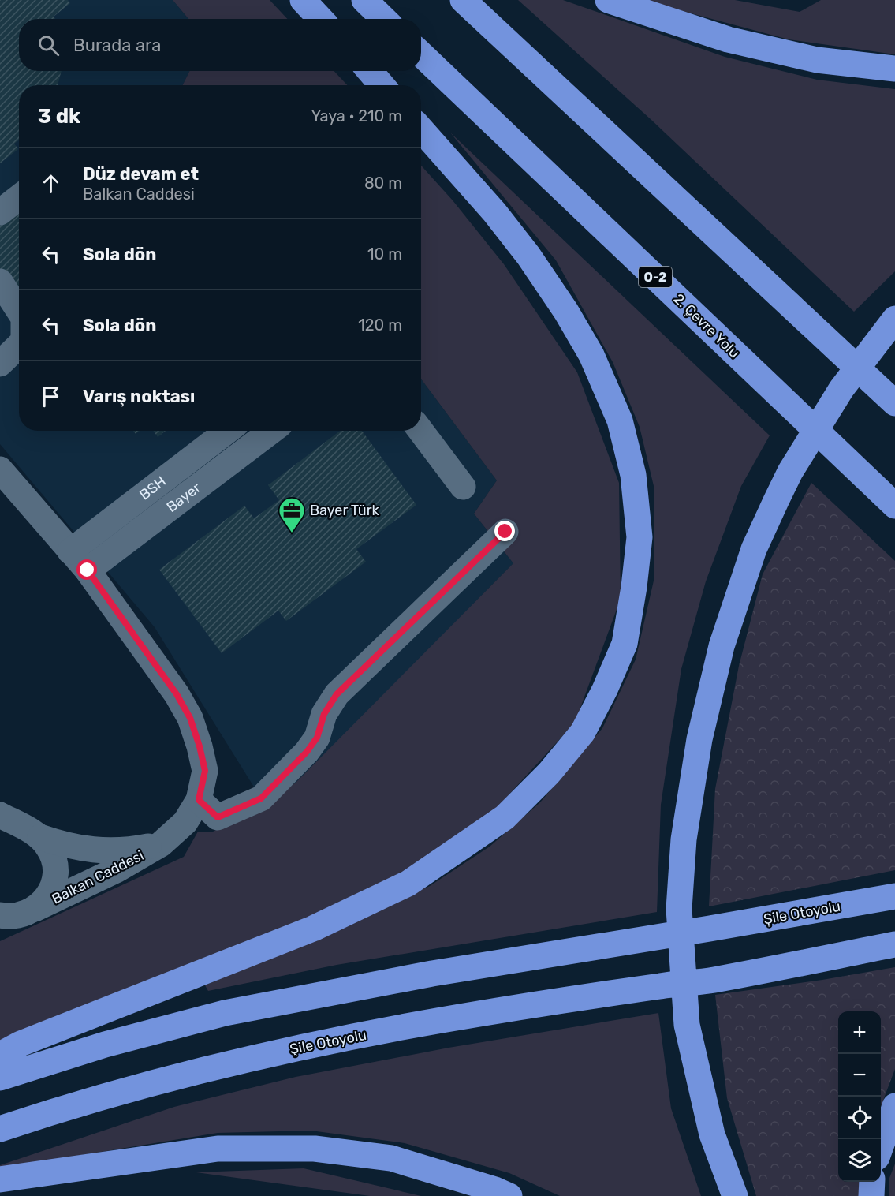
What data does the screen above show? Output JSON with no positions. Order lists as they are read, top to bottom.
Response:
{
  "streets": {
    "highway": ["O-2", "2. Çevre Yolu", "Şile Otoyolu"],
    "street": ["BSH", "Bayer", "Balkan Caddesi"]
  },
  "crossings": [
    ["BSH", "Balkan Caddesi"],
    ["Bayer", "Balkan Caddesi"]
  ],
  "places": {
    "office": ["Bayer Türk"]
  },
  "page": {
    "search": "Burada ara",
    "heading": ["3 dk", "Yaya · 210 m"],
    "list": [
      ["Düz devam et", "Balkan Caddesi", "80 m"],
      ["Sola dön", "10 m"],
      ["Sola dön", "120 m"],
      "Varış noktası"
    ],
    "map_buttons": ["+", "−"]
  }
}
